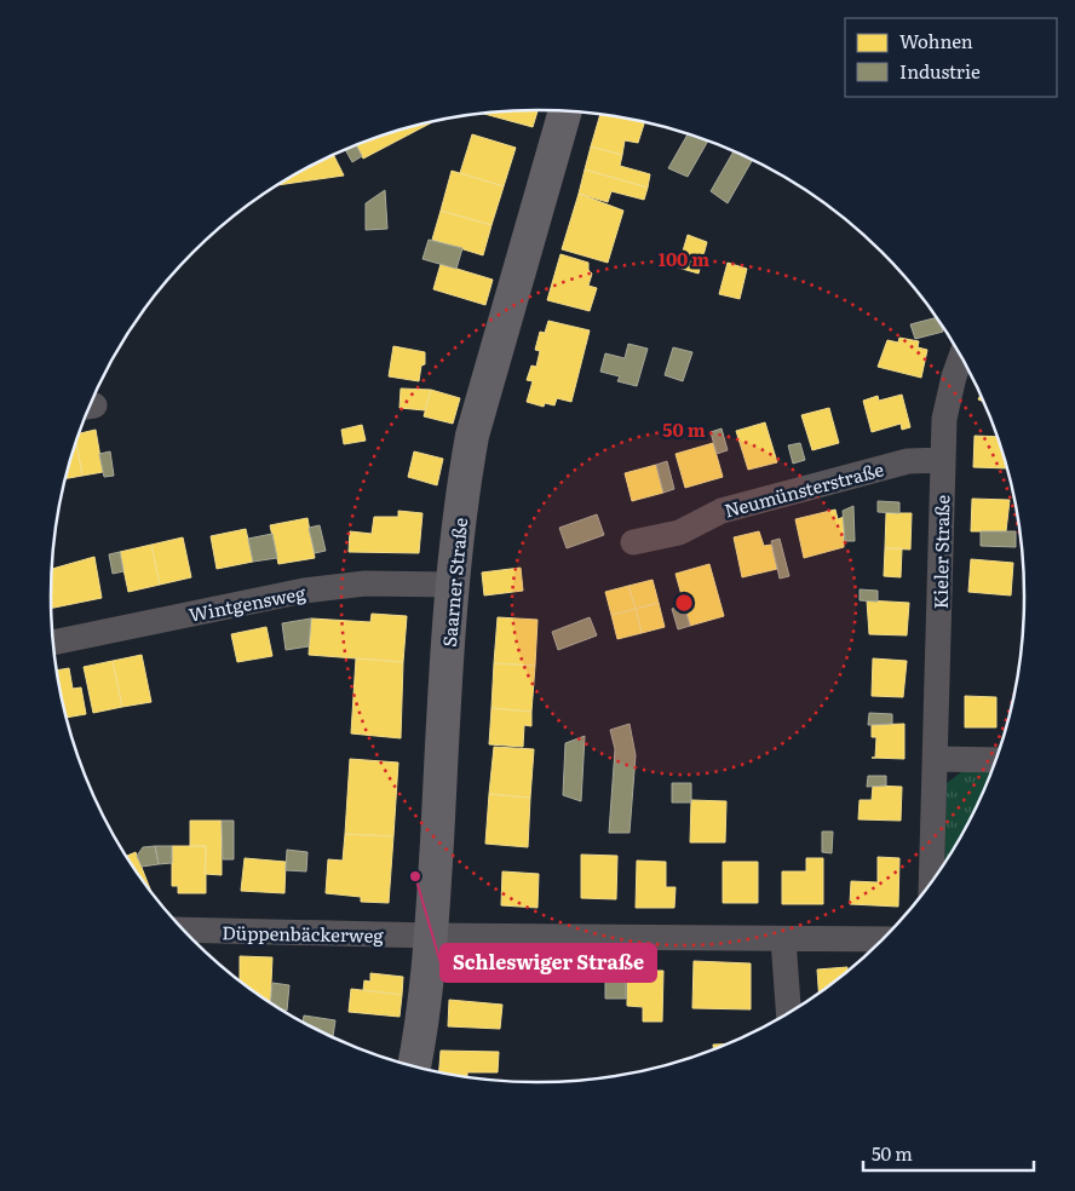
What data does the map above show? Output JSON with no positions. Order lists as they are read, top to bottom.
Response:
{
  "streets": {
    "main road": ["Saarner Straße"],
    "street": [
      "Neumünsterstraße",
      "Kieler Straße",
      "Wintgensweg",
      "Düppenbäckerweg"
    ]
  },
  "crossings": [
    ["Neumünsterstraße", "Kieler Straße"],
    ["Saarner Straße", "Wintgensweg"],
    ["Saarner Straße", "Düppenbäckerweg"]
  ],
  "places": ["Schleswiger Straße"],
  "legend": ["Wohnen", "Industrie"],
  "scale_bar": "50 m",
  "rings": ["100 m", "50 m"]
}
